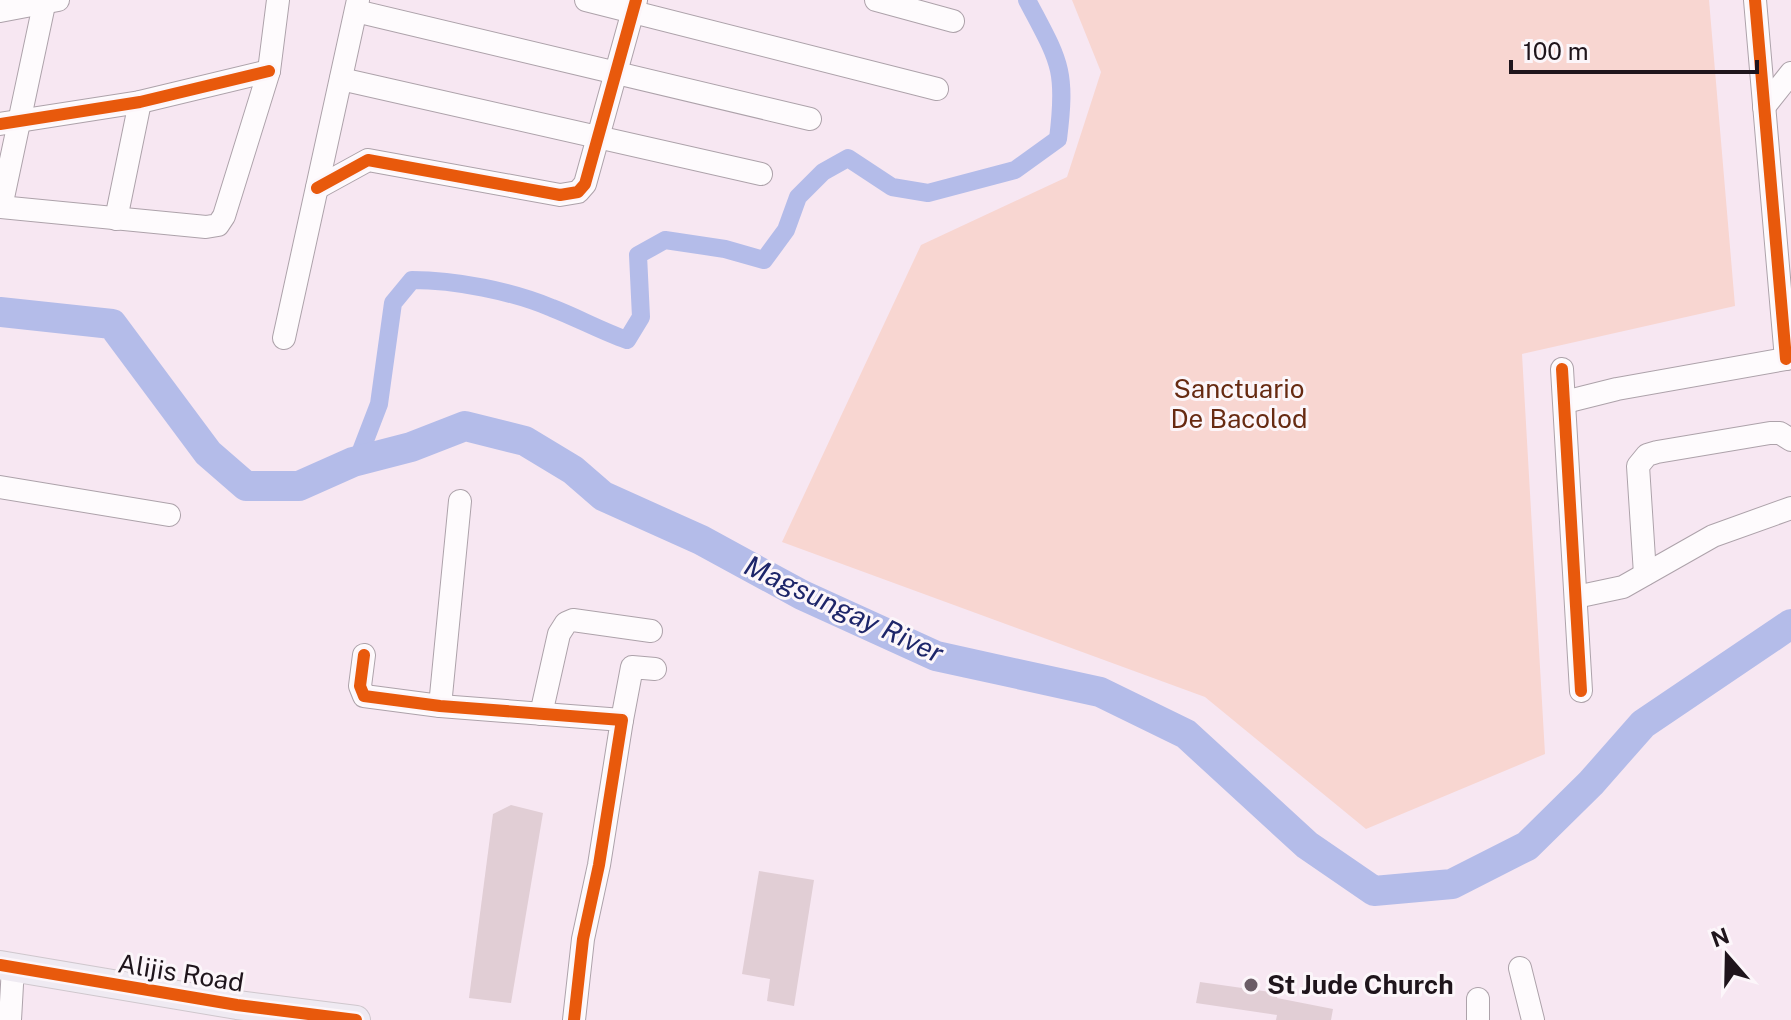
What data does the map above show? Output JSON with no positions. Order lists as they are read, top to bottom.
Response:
{
  "streets": {
    "main road": ["Alijis Road"]
  },
  "water": ["Magsungay River"],
  "parks": ["Sanctuario De Bacolod"],
  "places": ["St Jude Church"],
  "scale_bar": "100 m",
  "north": "top"
}
